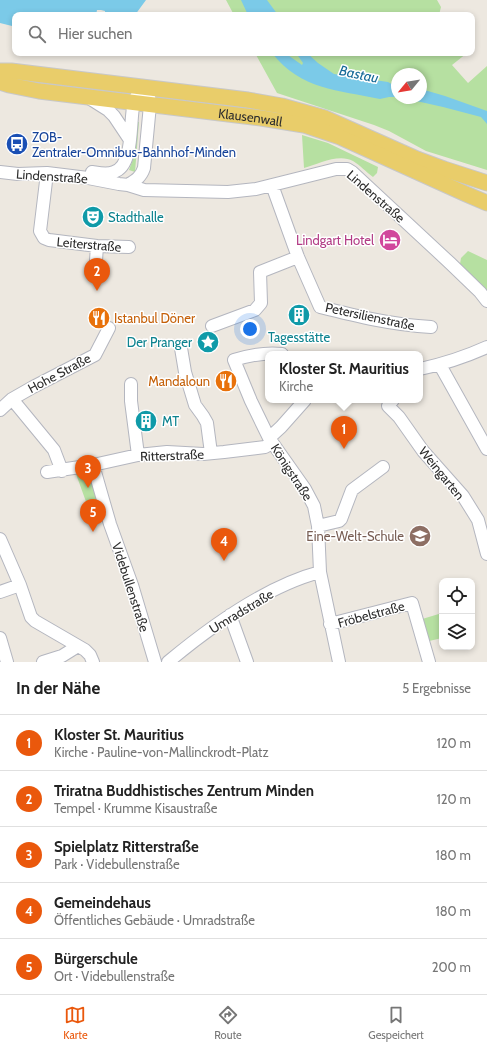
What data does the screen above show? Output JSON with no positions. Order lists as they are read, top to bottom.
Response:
{
  "streets": {
    "main road": ["Klausenwall"],
    "street": [
      "Lindenstraße",
      "Leiterstraße",
      "Petersilienstraße",
      "Hohe Straße",
      "Ritterstraße",
      "Königstraße",
      "Weingarten",
      "Videbullenstraße",
      "Umradstraße",
      "Fröbelstraße"
    ]
  },
  "crossings": [
    ["Lindenstraße", "Leiterstraße"],
    ["Lindenstraße", "Petersilienstraße"],
    ["Ritterstraße", "Königstraße"],
    ["Ritterstraße", "Videbullenstraße"],
    ["Königstraße", "Umradstraße"],
    ["Königstraße", "Fröbelstraße"]
  ],
  "water": ["Bastau"],
  "places": {
    "bus stop": ["ZOB- Zentraler-Omnibus-Bahnhof-Minden"],
    "theatre": ["Stadthalle"],
    "hotel": ["Lindgart Hotel"],
    "building": ["Tagesstätte", "MT"],
    "restaurant": ["Istanbul Döner", "Mandaloun"],
    "place": ["Der Pranger"],
    "school or university": ["Eine-Welt-Schule"]
  },
  "north": "bottom left",
  "page": {
    "search": "Hier suchen",
    "pins": [
      "2",
      "1",
      "3",
      "5",
      "4"
    ],
    "popup": ["Kloster St. Mauritius", "Kirche"],
    "heading": ["In der Nähe", "5 Ergebnisse"],
    "list": [
      {
        "mark": "1",
        "name": "Kloster St. Mauritius",
        "note": "Kirche · Pauline-von-Mallinckrodt-Platz",
        "value": "120 m"
      },
      {
        "mark": "2",
        "name": "Triratna Buddhistisches Zentrum Minden",
        "note": "Tempel · Krumme Kisaustraße",
        "value": "120 m"
      },
      {
        "mark": "3",
        "name": "Spielplatz Ritterstraße",
        "note": "Park · Videbullenstraße",
        "value": "180 m"
      },
      {
        "mark": "4",
        "name": "Gemeindehaus",
        "note": "Öffentliches Gebäude · Umradstraße",
        "value": "180 m"
      },
      {
        "mark": "5",
        "name": "Bürgerschule",
        "note": "Ort · Videbullenstraße",
        "value": "200 m"
      }
    ],
    "nav": ["Karte", "Route", "Gespeichert"]
  }
}
